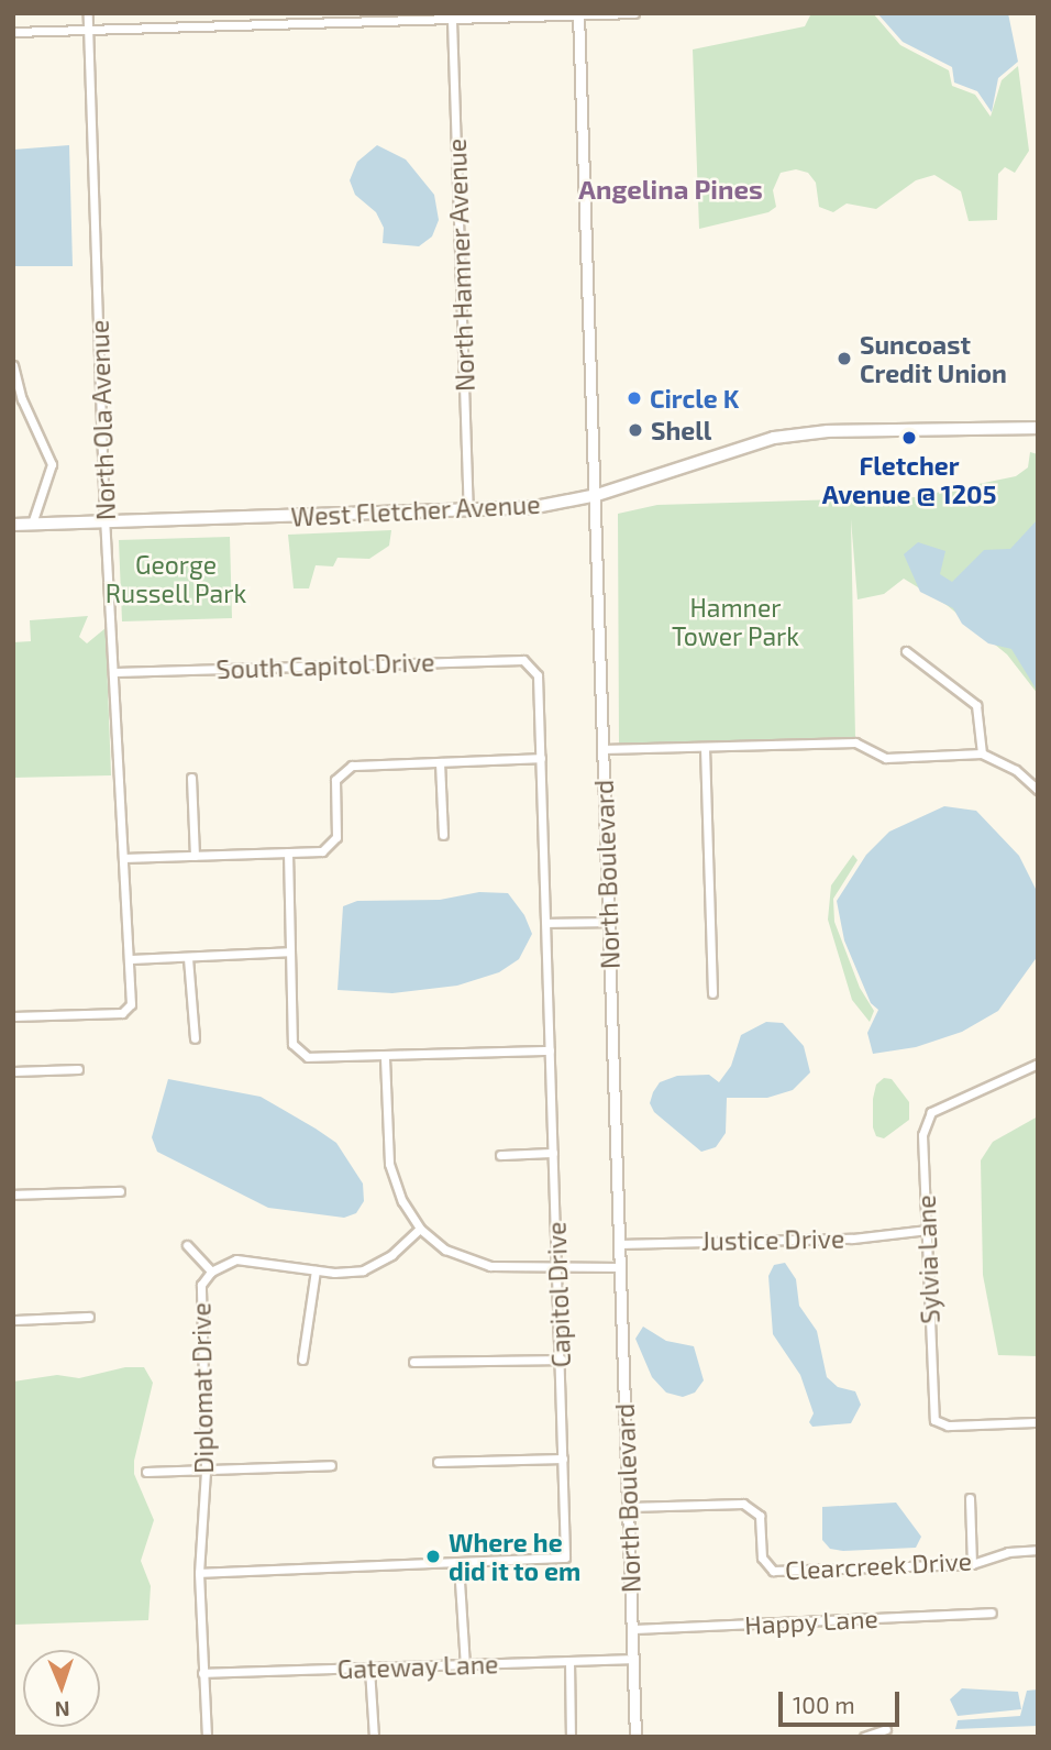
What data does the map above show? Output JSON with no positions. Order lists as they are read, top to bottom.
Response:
{
  "streets": {
    "main road": ["West Fletcher Avenue"],
    "street": [
      "North Hamner Avenue",
      "North Ola Avenue",
      "South Capitol Drive",
      "North Boulevard",
      "Justice Drive",
      "Sylvia Lane",
      "Capitol Drive",
      "Diplomat Drive",
      "Clearcreek Drive",
      "Happy Lane",
      "Gateway Lane"
    ]
  },
  "crossings": [
    ["North Hamner Avenue", "West Fletcher Avenue"],
    ["North Ola Avenue", "West Fletcher Avenue"],
    ["North Ola Avenue", "South Capitol Drive"],
    ["West Fletcher Avenue", "North Boulevard"],
    ["South Capitol Drive", "Capitol Drive"],
    ["North Boulevard", "Justice Drive"],
    ["North Boulevard", "Clearcreek Drive"],
    ["North Boulevard", "Happy Lane"],
    ["North Boulevard", "Gateway Lane"],
    ["Justice Drive", "Sylvia Lane"],
    ["Capitol Drive", "Diplomat Drive"],
    ["Diplomat Drive", "Gateway Lane"]
  ],
  "districts": ["Angelina Pines"],
  "parks": ["George Russell Park", "Hamner Tower Park"],
  "places": [
    "Suncoast Credit Union",
    "Circle K",
    "Shell",
    "Fletcher Avenue @ 1205",
    "Where he did it to em"
  ],
  "scale_bar": "100 m",
  "north": "bottom"
}
